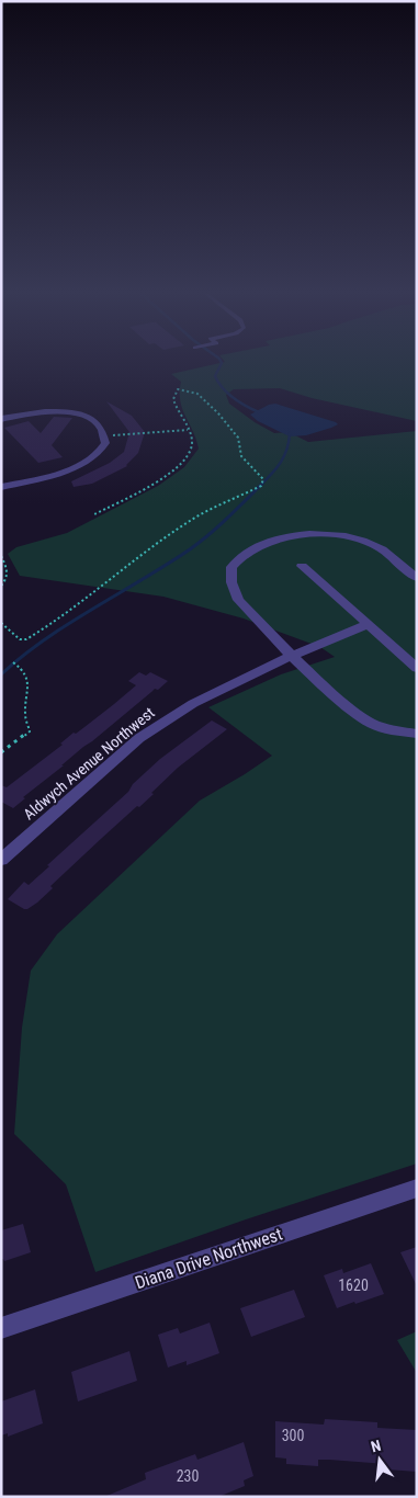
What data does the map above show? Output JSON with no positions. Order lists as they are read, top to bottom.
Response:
{
  "streets": {
    "street": ["Aldwych Avenue Northwest", "Diana Drive Northwest"]
  },
  "house_numbers": ["1620", "300", "230"],
  "north": "top"
}
